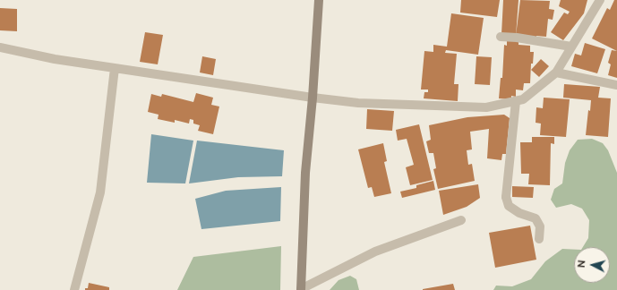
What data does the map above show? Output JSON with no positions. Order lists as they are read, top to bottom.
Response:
{
  "north": "left"
}
